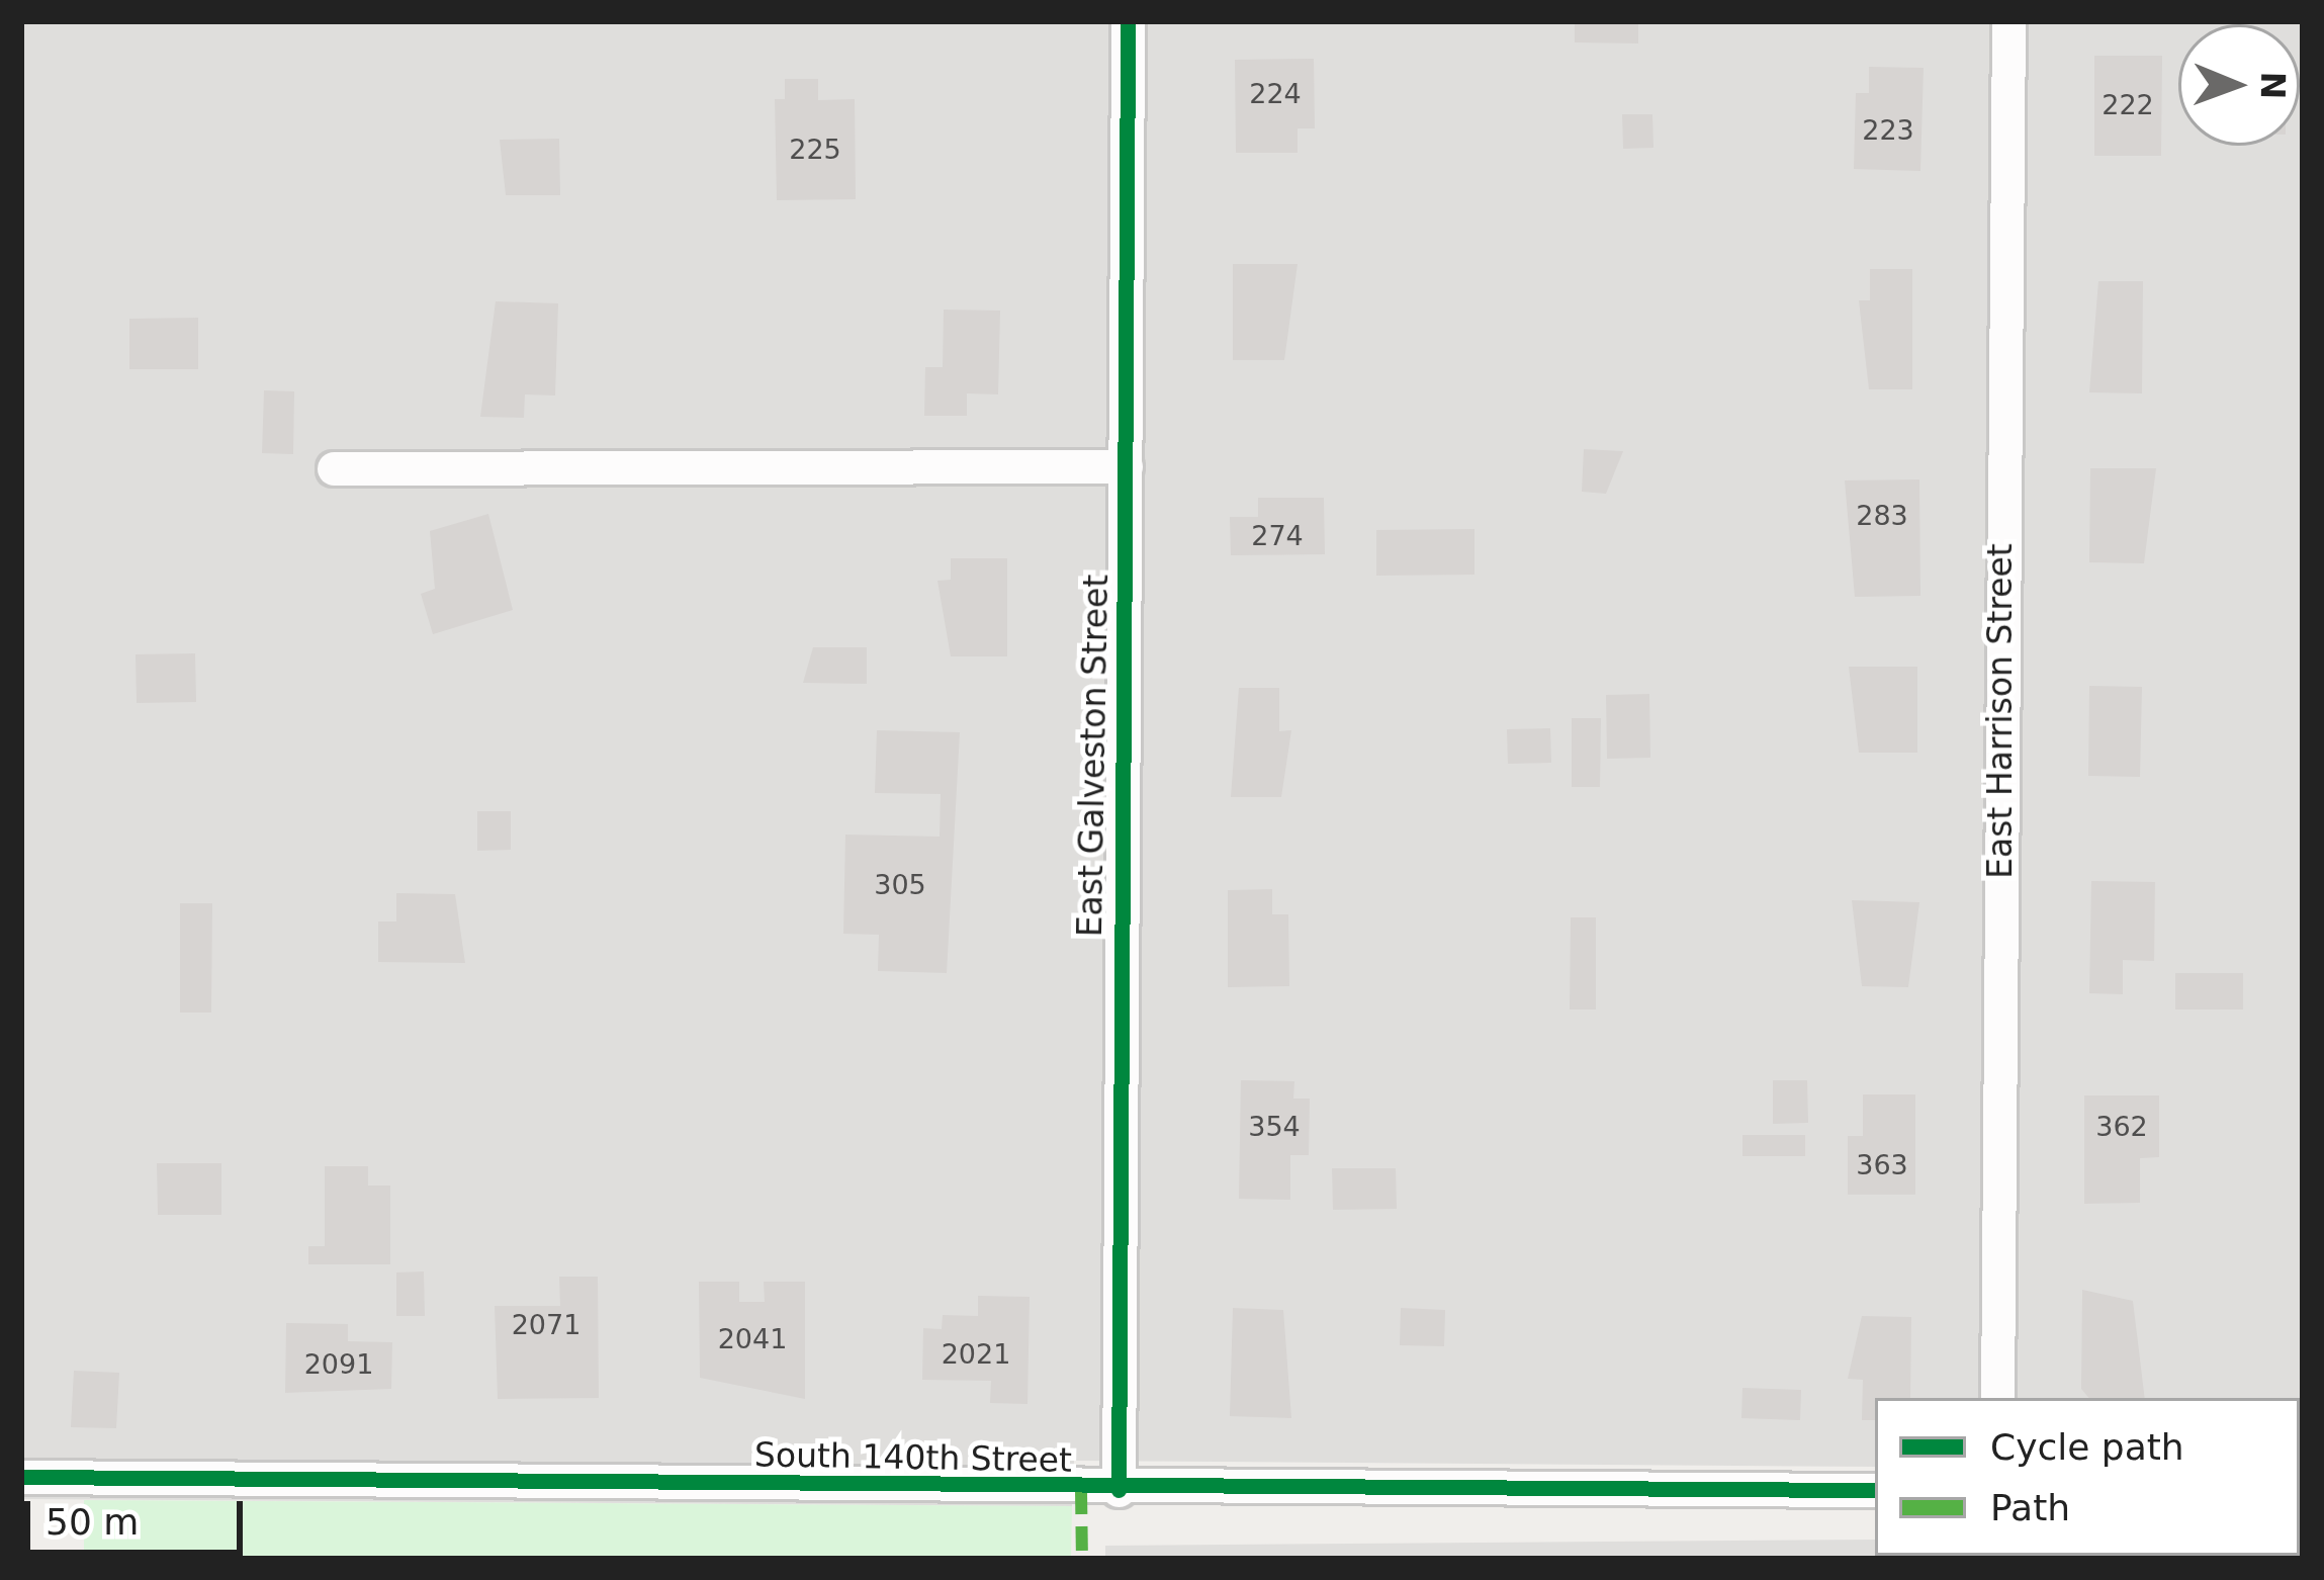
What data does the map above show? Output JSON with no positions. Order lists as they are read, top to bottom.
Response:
{
  "streets": {
    "street": ["East Harrison Street", "East Galveston Street", "South 140th Street"]
  },
  "crossings": [
    ["East Galveston Street", "South 140th Street"]
  ],
  "house_numbers": [
    "224",
    "222",
    "223",
    "225",
    "283",
    "274",
    "305",
    "354",
    "362",
    "363",
    "2071",
    "2041",
    "2021",
    "2091"
  ],
  "legend": ["Cycle path", "Path"],
  "scale_bar": "50 m",
  "north": "right"
}
